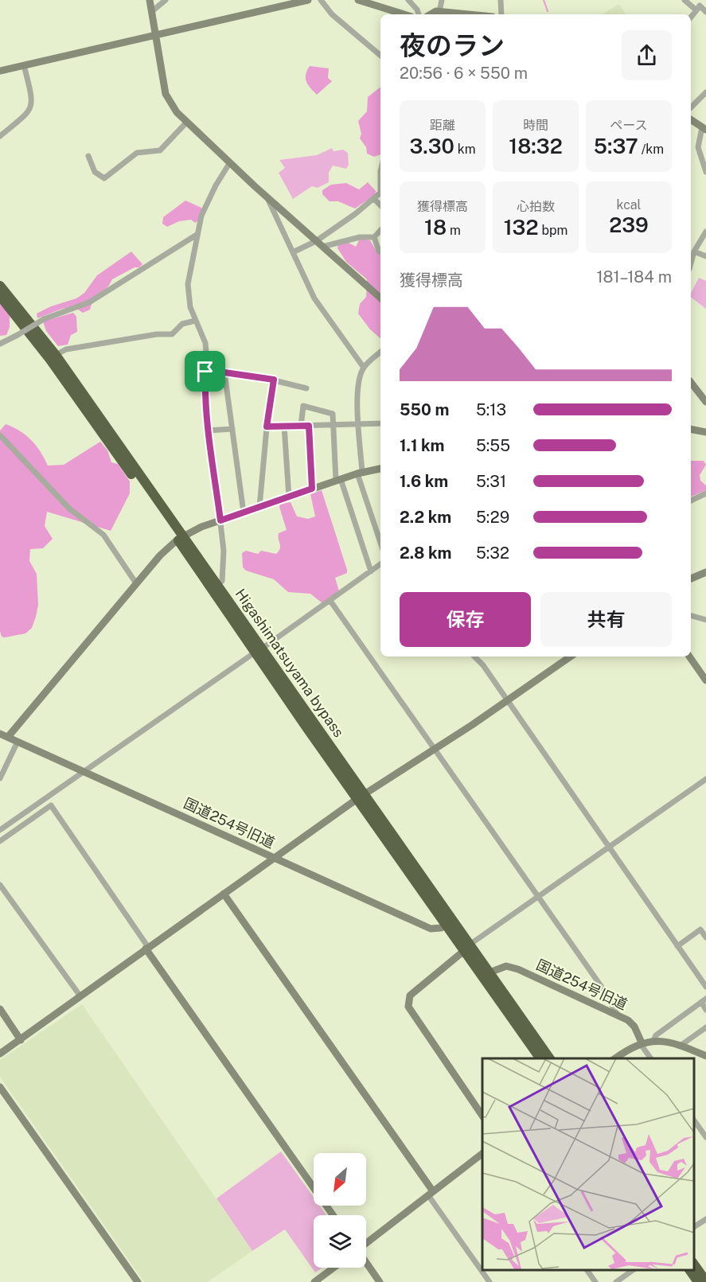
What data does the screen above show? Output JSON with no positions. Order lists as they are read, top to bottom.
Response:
{
  "streets": {
    "highway": ["Higashimatsuyama bypass"],
    "street": ["国道254号旧道"]
  },
  "crossings": [
    ["Higashimatsuyama bypass", "国道254号旧道"]
  ],
  "north": "bottom left",
  "page": {
    "heading": ["夜のラン", "20:56 · 6 × 550 m"],
    "stats": [
      ["距離", "3.30 km"],
      ["時間", "18:32"],
      ["ペース", "5:37 /km"],
      ["獲得標高", "18 m"],
      ["心拍数", "132 bpm"],
      ["kcal", "239"]
    ],
    "chart": ["獲得標高", "181–184 m"],
    "list": [
      {
        "name": "550 m",
        "note": "5:13"
      },
      {
        "name": "1.1 km",
        "note": "5:55"
      },
      {
        "name": "1.6 km",
        "note": "5:31"
      },
      {
        "name": "2.2 km",
        "note": "5:29"
      },
      {
        "name": "2.8 km",
        "note": "5:32"
      }
    ],
    "buttons": ["保存", "共有"]
  }
}
